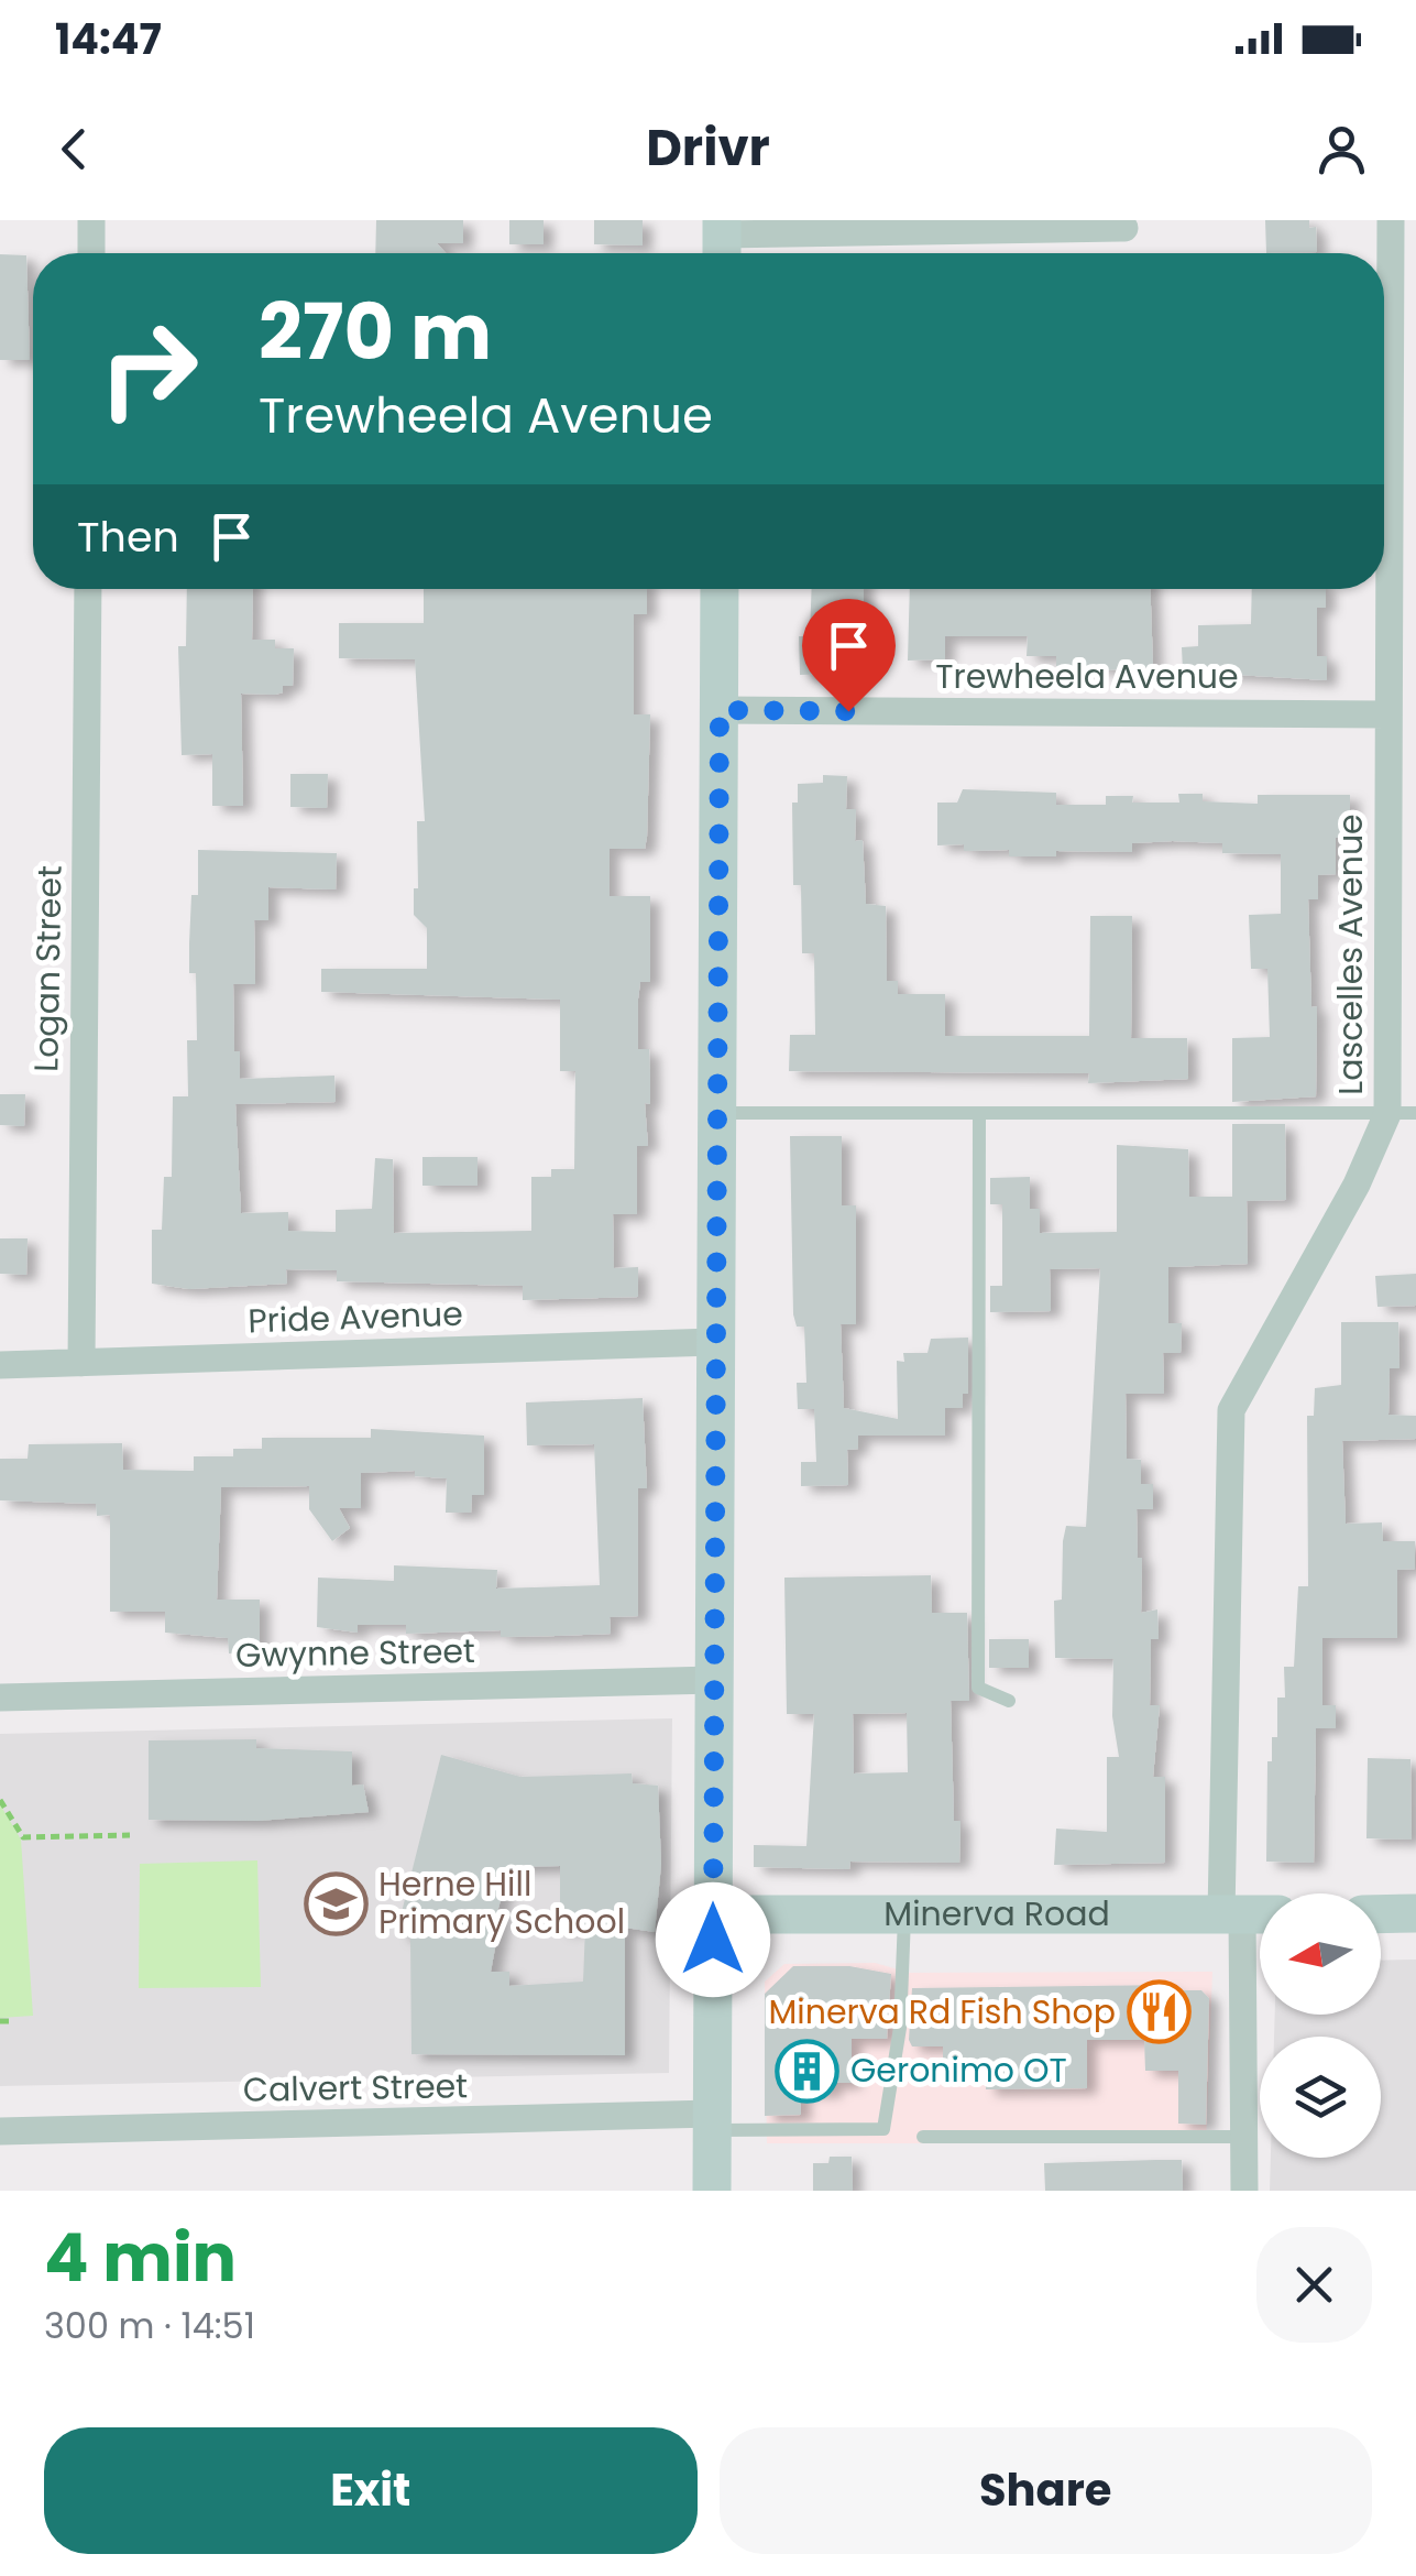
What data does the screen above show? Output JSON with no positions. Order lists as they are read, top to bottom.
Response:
{
  "streets": {
    "street": [
      "Trewheela Avenue",
      "Lascelles Avenue",
      "Logan Street",
      "Pride Avenue",
      "Gwynne Street",
      "Minerva Road",
      "Calvert Street"
    ]
  },
  "crossings": [
    ["Trewheela Avenue", "Lascelles Avenue"],
    ["Lascelles Avenue", "Minerva Road"],
    ["Logan Street", "Pride Avenue"]
  ],
  "places": {
    "school or university": ["Herne Hill Primary School"],
    "restaurant": ["Minerva Rd Fish Shop"],
    "building": ["Geronimo OT"]
  },
  "north": "left",
  "page": {
    "status": "14:47",
    "header": "Drivr",
    "turn": ["270 m", "Trewheela Avenue"],
    "then": "Then",
    "heading": ["4 min", "300 m · 14:51"],
    "buttons": ["Exit", "Share"]
  }
}
